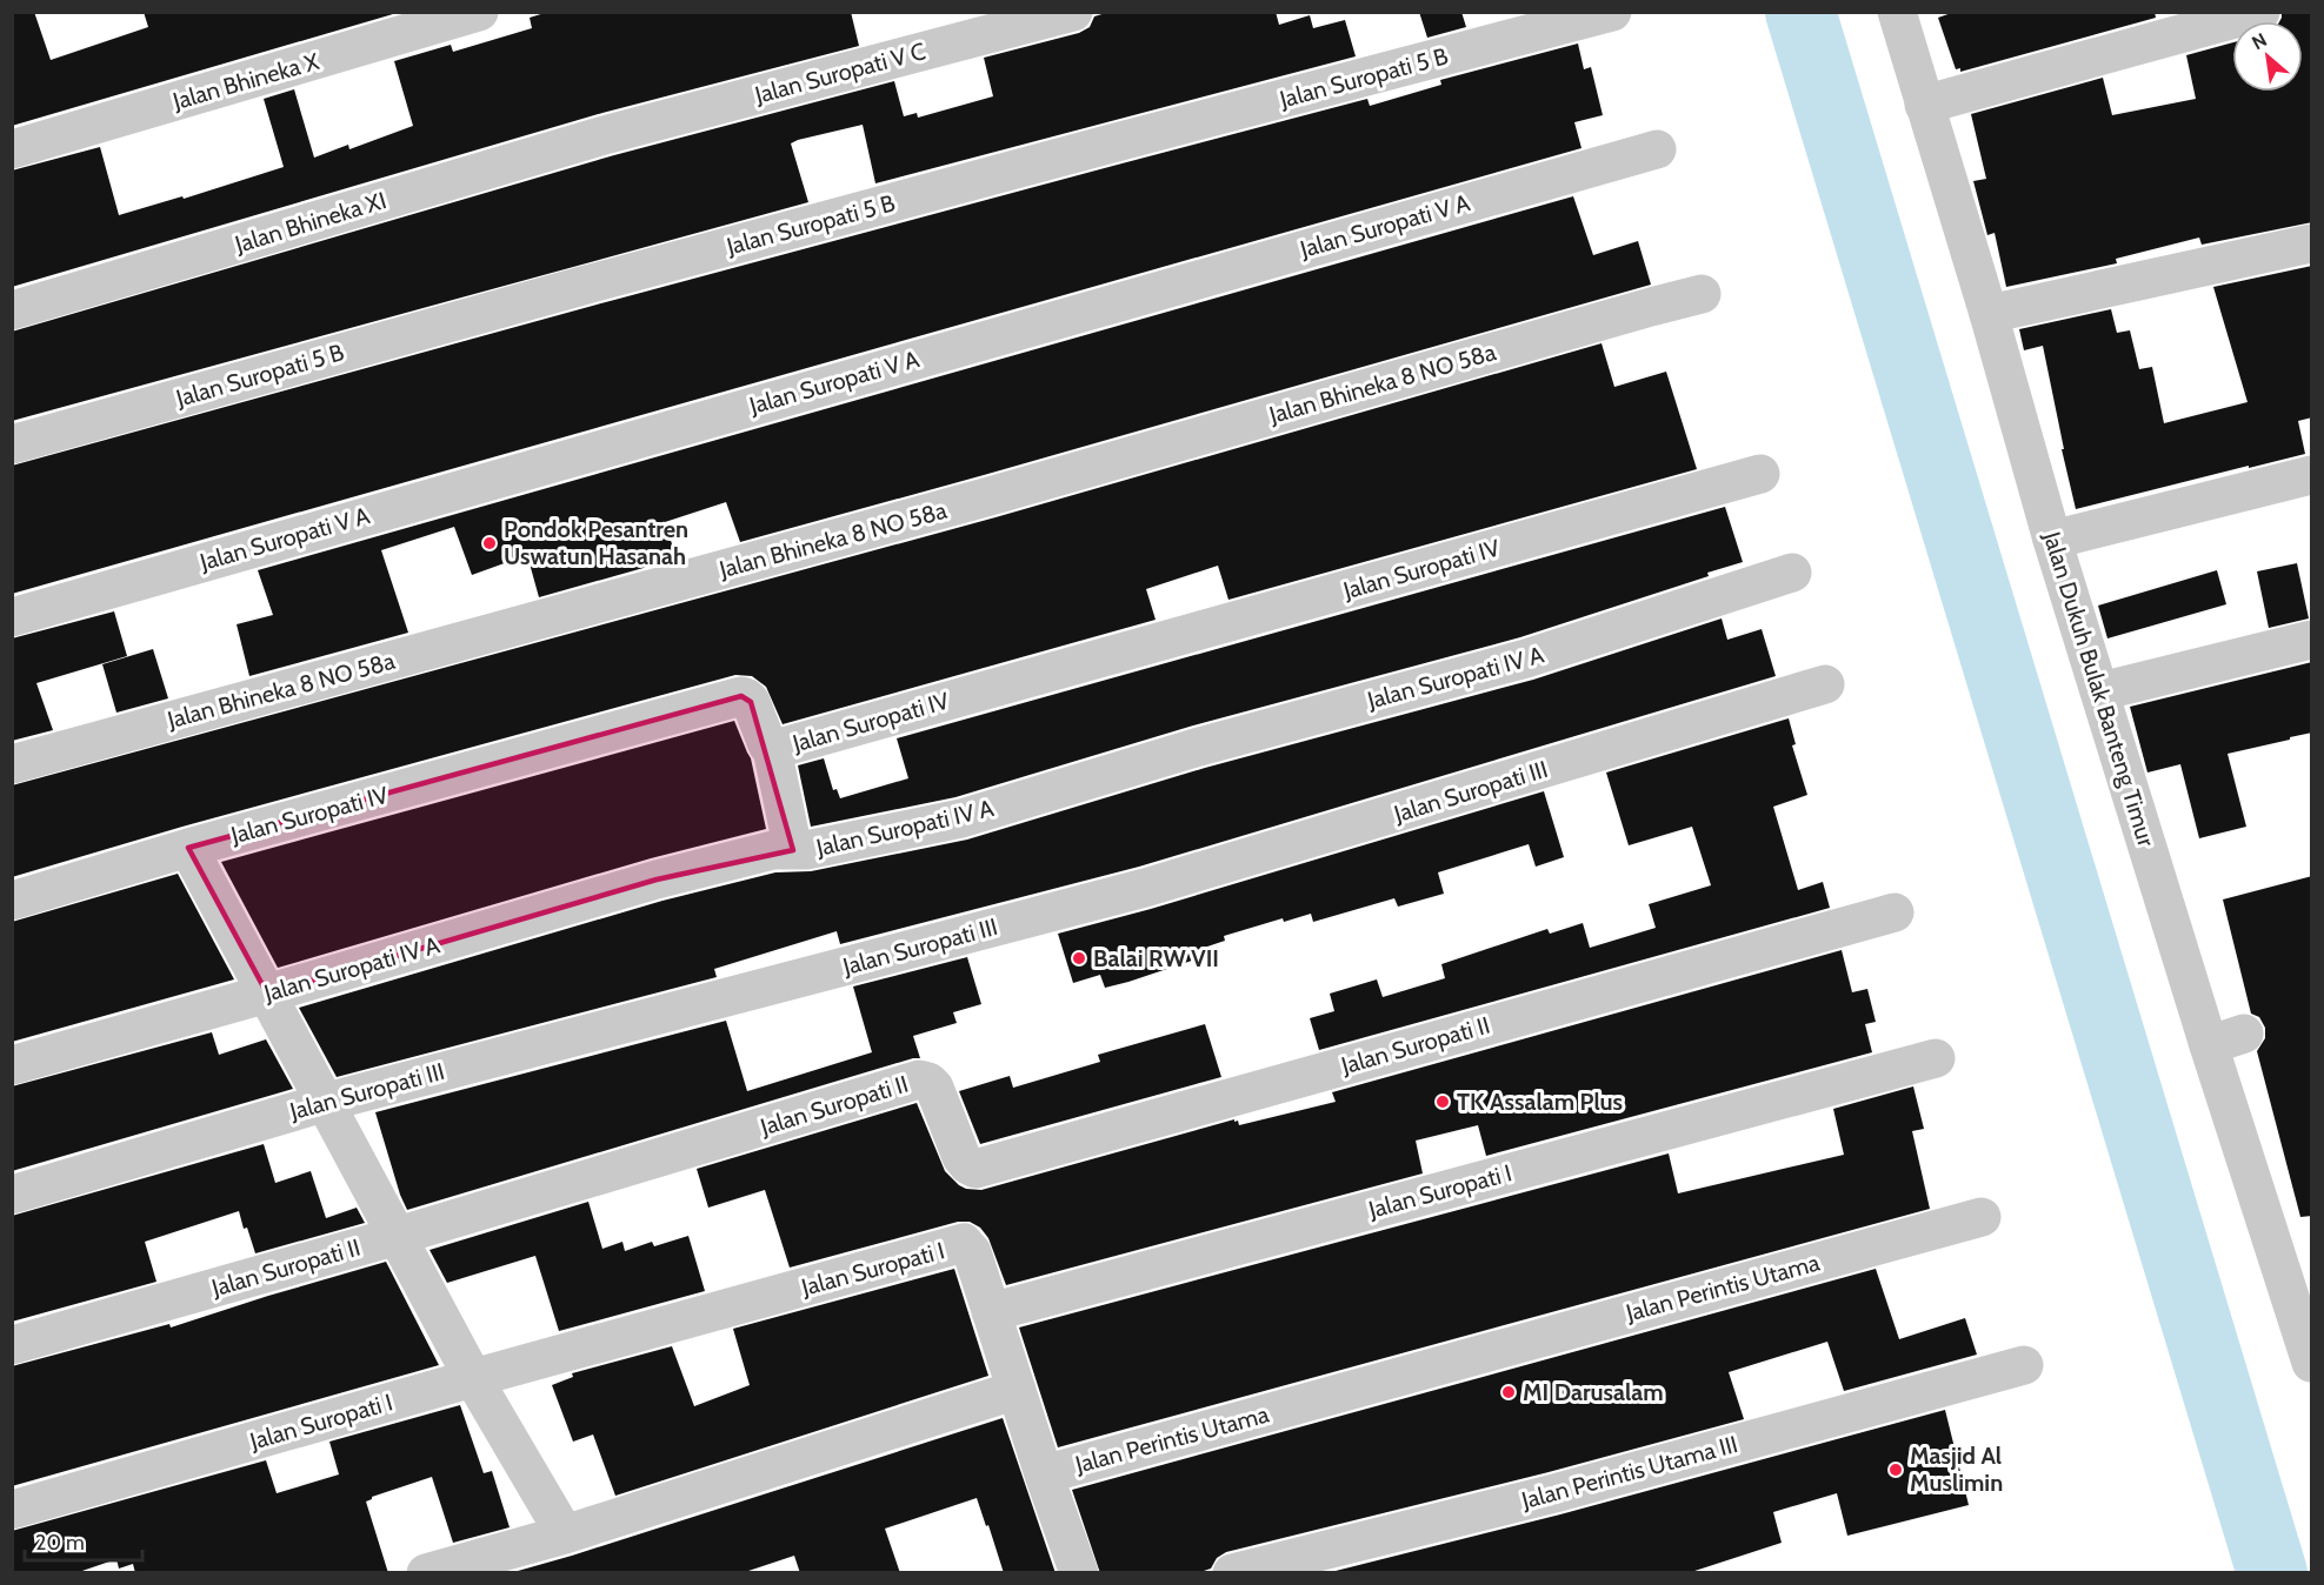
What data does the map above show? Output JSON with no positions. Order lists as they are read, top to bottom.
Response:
{
  "streets": {
    "street": [
      "Jalan Suropati V C",
      "Jalan Suropati 5 B",
      "Jalan Bhineka X",
      "Jalan Bhineka XI",
      "Jalan Suropati V A",
      "Jalan Bhineka 8 NO 58a",
      "Jalan Suropati IV",
      "Jalan Suropati IV A",
      "Jalan Dukuh Bulak Banteng Timur",
      "Jalan Suropati III",
      "Jalan Suropati II",
      "Jalan Suropati I",
      "Jalan Perintis Utama",
      "Jalan Perintis Utama III"
    ]
  },
  "crossings": [
    ["Jalan Suropati V C", "Jalan Bhineka XI"],
    ["Jalan Suropati I", "Jalan Perintis Utama"]
  ],
  "places": [
    "Pondok Pesantren Uswatun Hasanah",
    "Balai RW VII",
    "TK Assalam Plus",
    "MI Darusalam",
    "Masjid Al Muslimin"
  ],
  "scale_bar": "20 m",
  "north": "top left"
}
